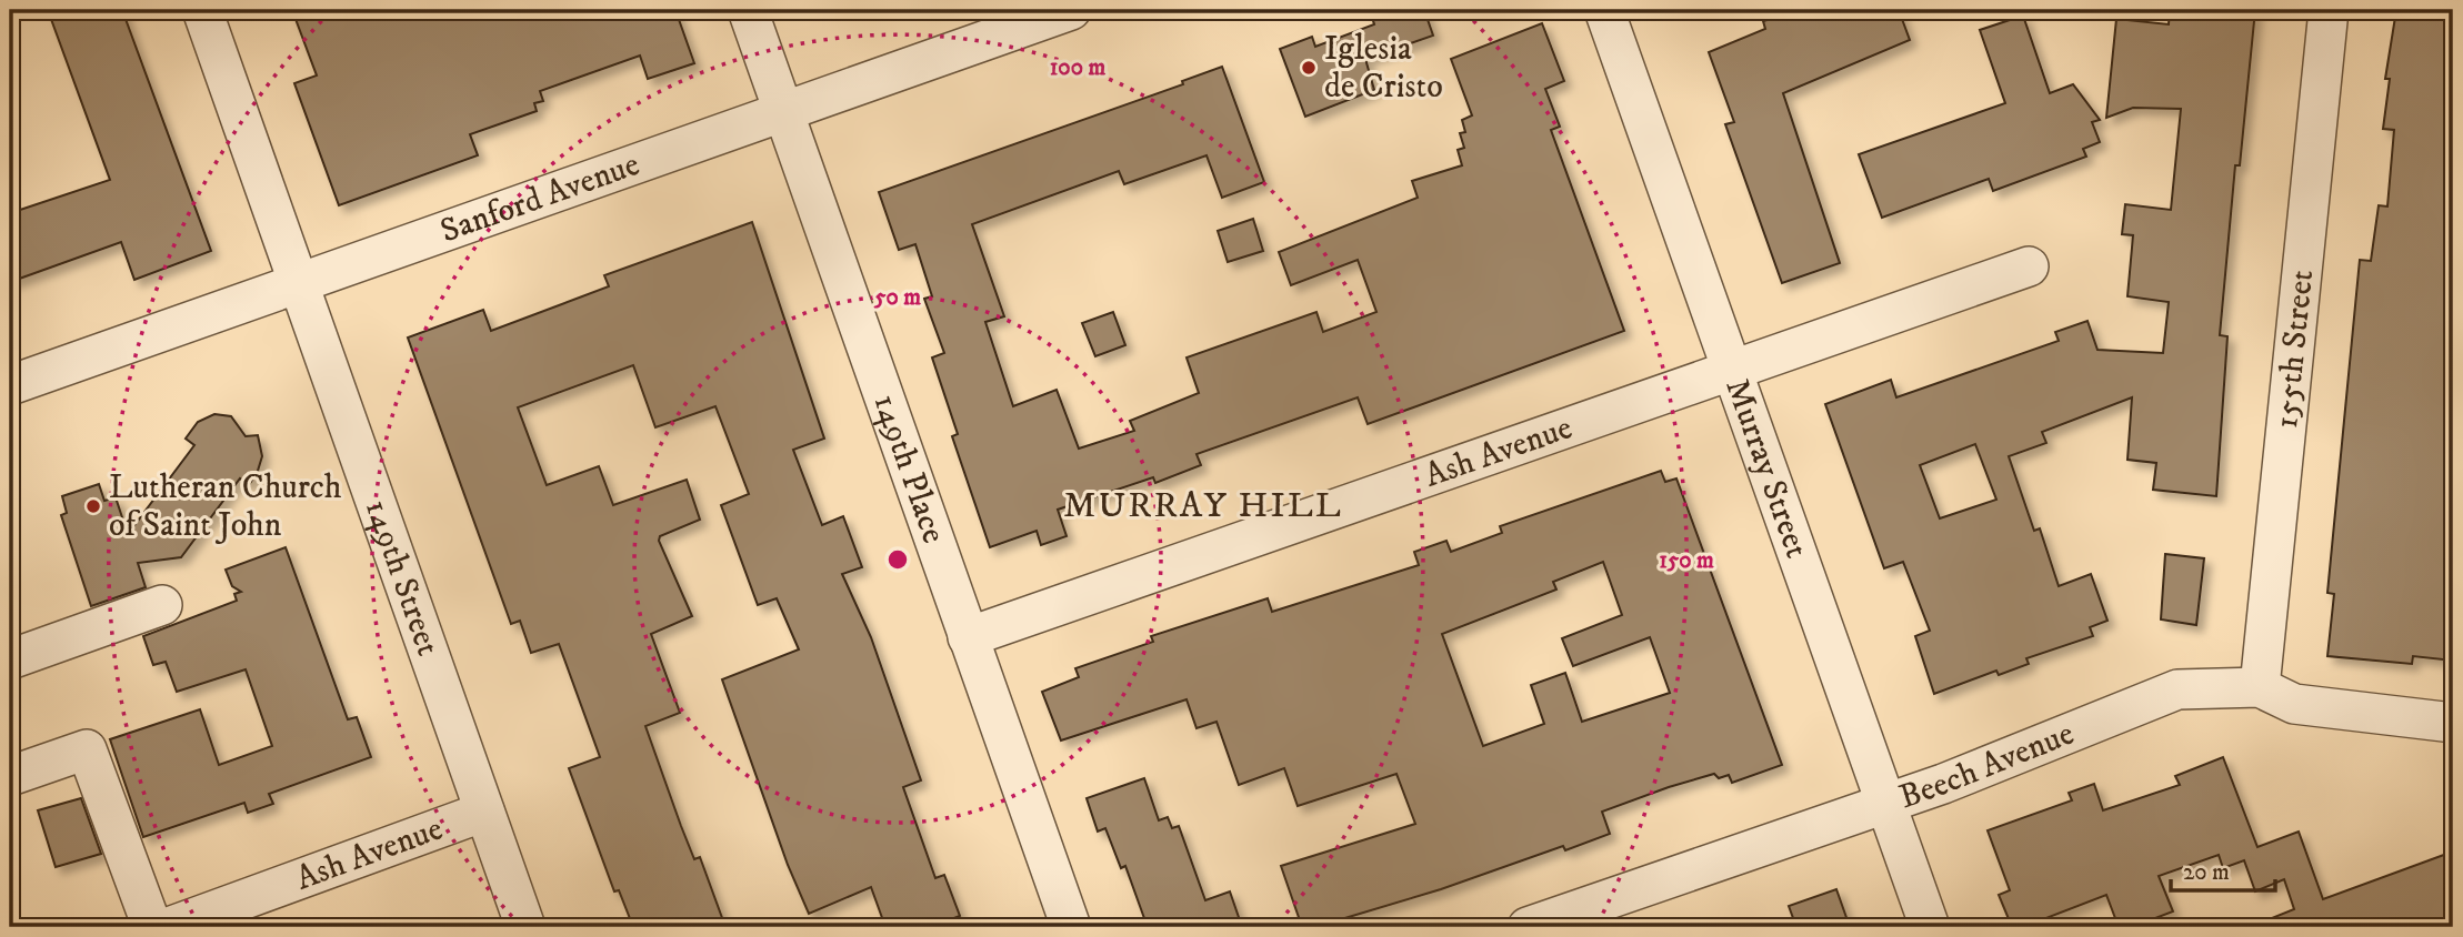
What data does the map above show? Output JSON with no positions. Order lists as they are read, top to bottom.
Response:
{
  "streets": {
    "street": [
      "Sanford Avenue",
      "155th Street",
      "Ash Avenue",
      "149th Place",
      "Murray Street",
      "149th Street",
      "Beech Avenue"
    ]
  },
  "crossings": [
    ["Sanford Avenue", "149th Place"],
    ["Sanford Avenue", "149th Street"],
    ["155th Street", "Beech Avenue"],
    ["Ash Avenue", "149th Place"],
    ["Ash Avenue", "Murray Street"],
    ["Ash Avenue", "149th Street"],
    ["Murray Street", "Beech Avenue"]
  ],
  "districts": ["MURRAY HILL"],
  "places": ["Iglesia de Cristo", "Lutheran Church of Saint John"],
  "scale_bar": "20 m",
  "rings": ["100 m", "50 m", "150 m"]
}
